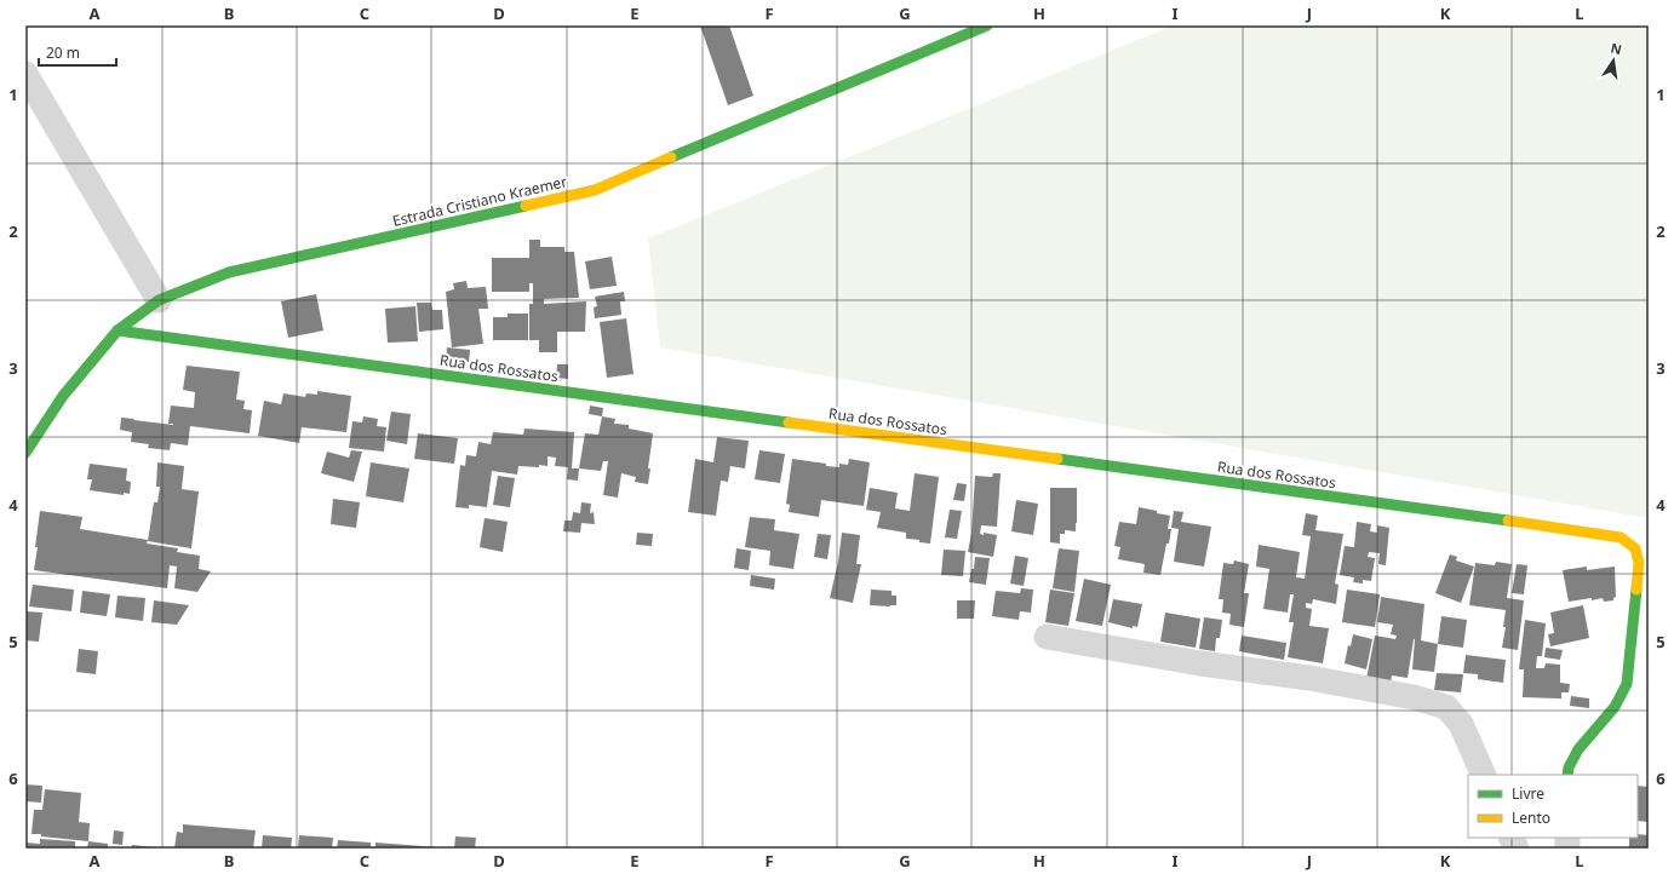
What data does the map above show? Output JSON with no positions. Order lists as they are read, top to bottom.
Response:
{
  "streets": {
    "street": ["Estrada Cristiano Kraemer", "Rua dos Rossatos"]
  },
  "crossings": [
    ["Estrada Cristiano Kraemer", "Rua dos Rossatos"]
  ],
  "legend": ["Livre", "Lento"],
  "scale_bar": "20 m",
  "north": "top",
  "grid": {
    "columns": [
      "A",
      "B",
      "C",
      "D",
      "E",
      "F",
      "G",
      "H",
      "I",
      "J",
      "K",
      "L"
    ],
    "rows": [
      "1",
      "2",
      "3",
      "4",
      "5",
      "6"
    ]
  }
}
